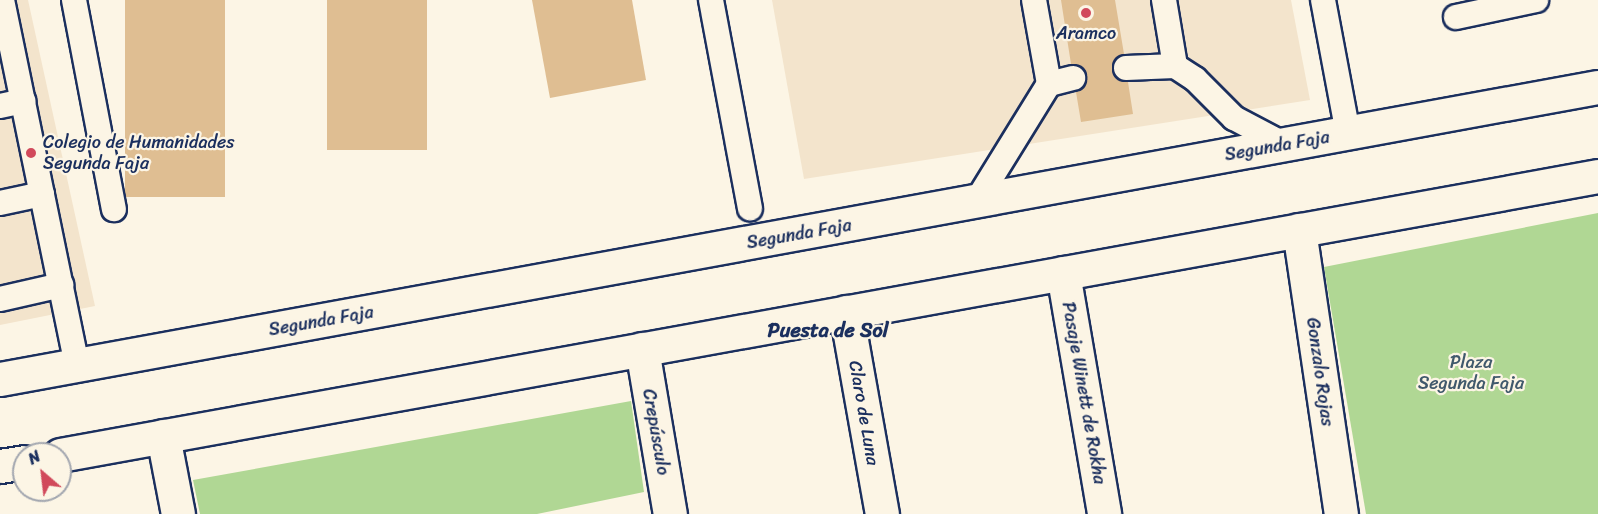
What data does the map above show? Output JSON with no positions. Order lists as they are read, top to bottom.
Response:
{
  "streets": {
    "main road": [
      "Segunda Faja",
      "Gonzalo Rojas",
      "Pasaje Winett de Rokha",
      "Claro de Luna",
      "Crepúsculo"
    ]
  },
  "districts": ["Puesta de Sol"],
  "parks": ["Plaza Segunda Faja"],
  "places": ["Aramco", "Colegio de Humanidades Segunda Faja"],
  "north": "top left"
}
